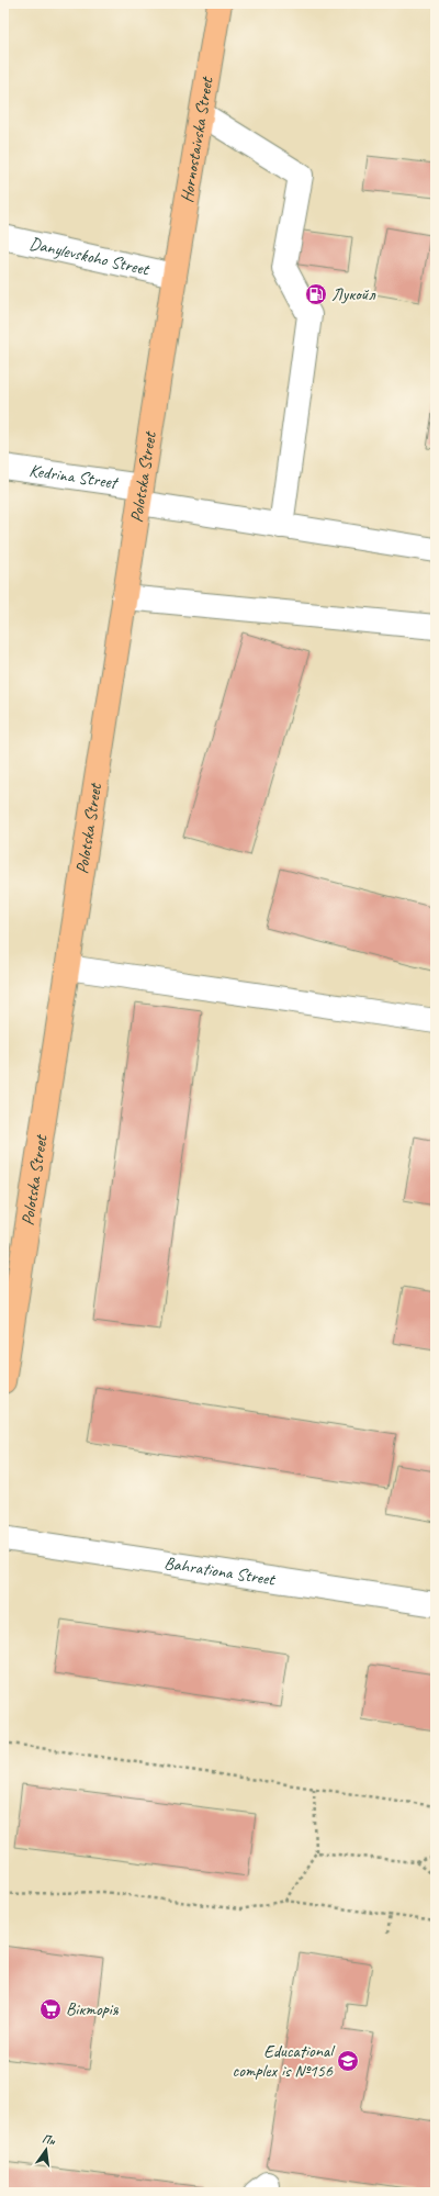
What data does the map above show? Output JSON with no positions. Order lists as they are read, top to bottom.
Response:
{
  "streets": {
    "main road": ["Hornostaivska Street", "Polotska Street"],
    "street": ["Danylevskoho Street", "Kedrina Street", "Bahrationa Street"]
  },
  "crossings": [
    ["Hornostaivska Street", "Danylevskoho Street"],
    ["Hornostaivska Street", "Polotska Street"],
    ["Danylevskoho Street", "Polotska Street"],
    ["Kedrina Street", "Polotska Street"]
  ],
  "places": {
    "fuel station": ["Лукойл"],
    "supermarket": ["Вікторія"],
    "school or university": ["Educational complex is №156"]
  },
  "north": "top"
}
